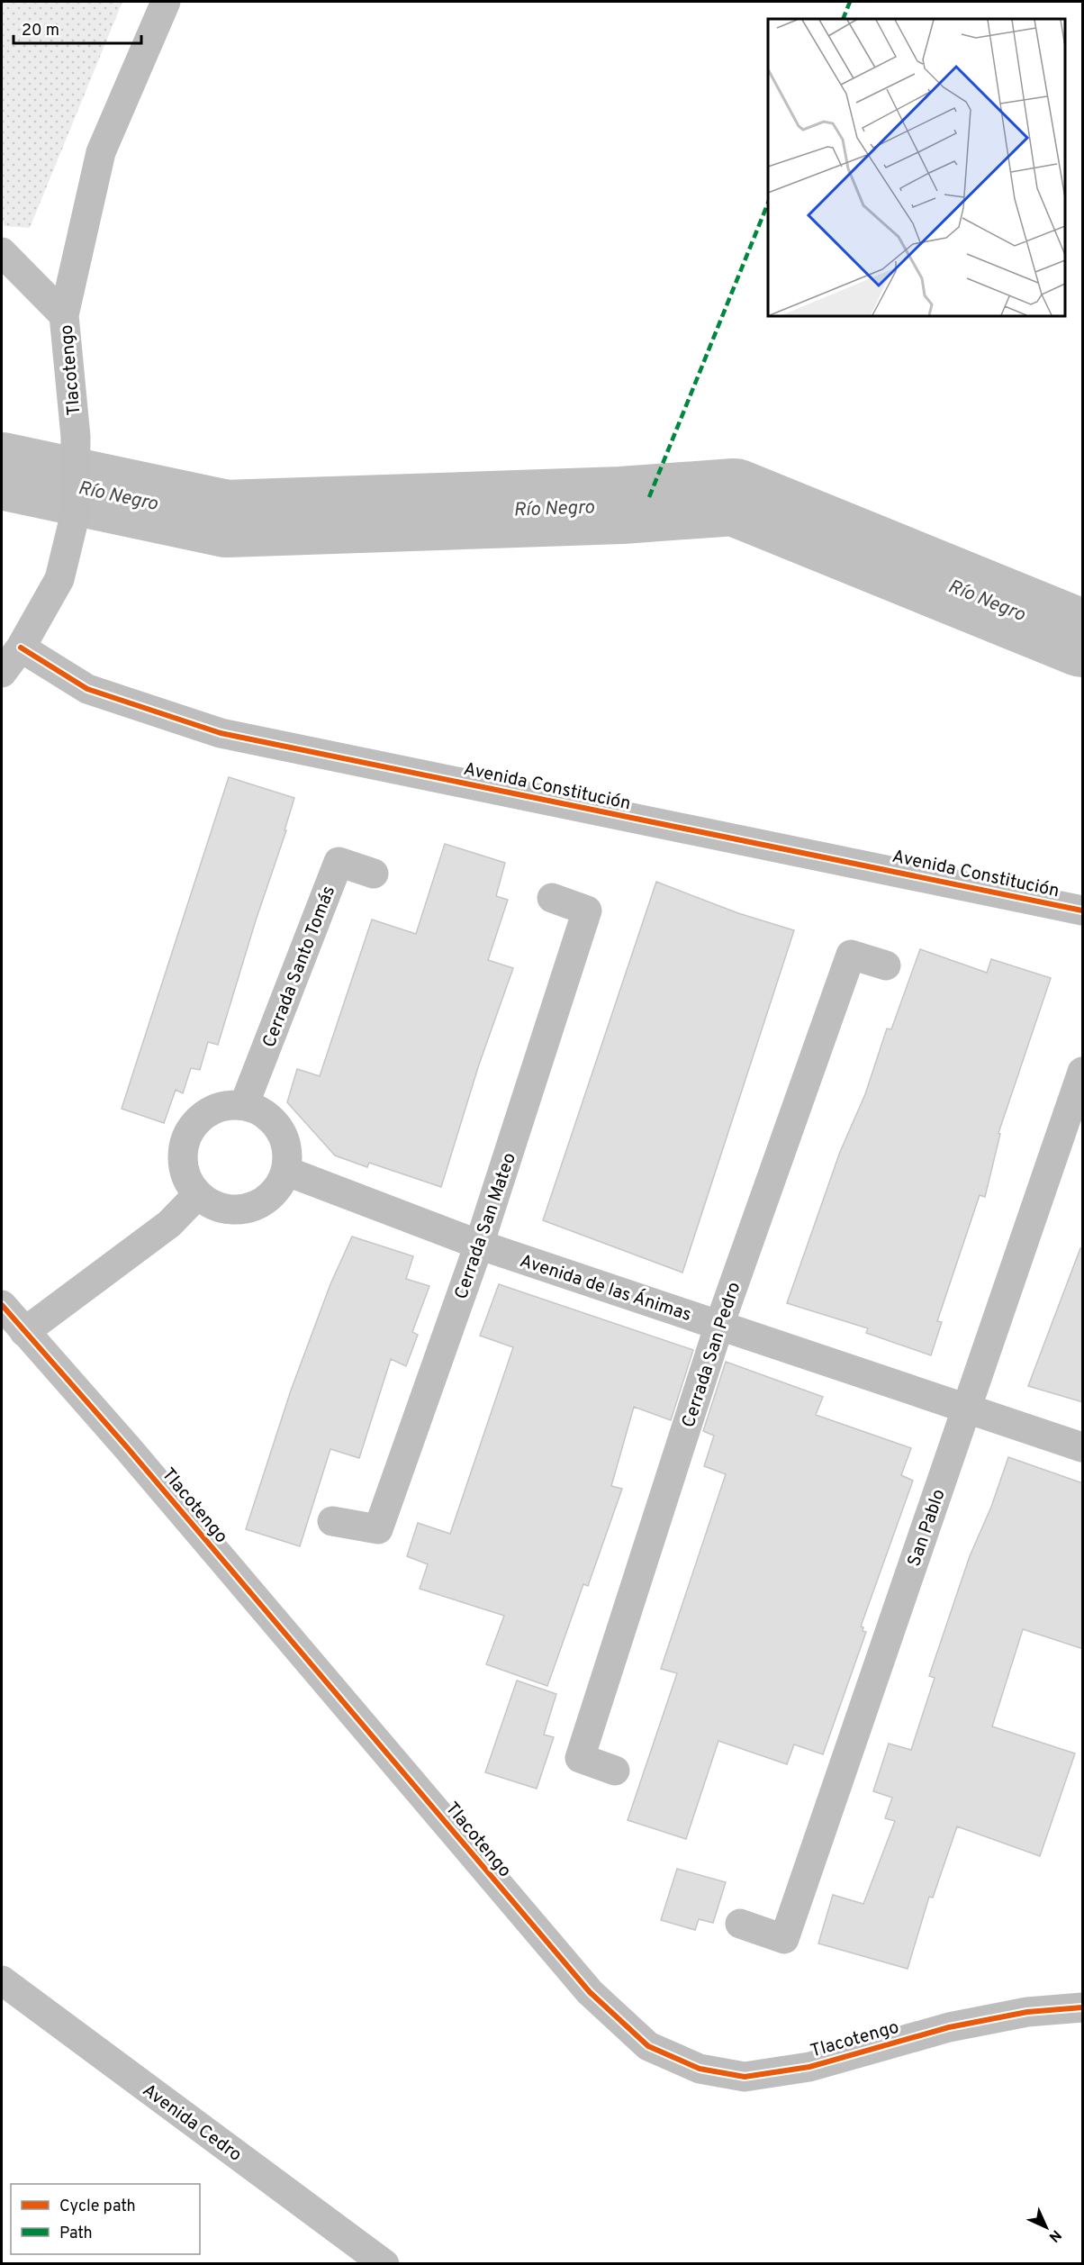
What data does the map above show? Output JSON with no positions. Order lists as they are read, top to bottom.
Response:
{
  "streets": {
    "street": [
      "Tlacotengo",
      "Avenida Constitución",
      "Cerrada Santo Tomás",
      "Cerrada San Mateo",
      "Avenida de las Ánimas",
      "Cerrada San Pedro",
      "San Pablo",
      "Avenida Cedro"
    ]
  },
  "crossings": [
    ["Tlacotengo", "Avenida Constitución"],
    ["Cerrada Santo Tomás", "Avenida de las Ánimas"],
    ["Cerrada San Mateo", "Avenida de las Ánimas"],
    ["Avenida de las Ánimas", "Cerrada San Pedro"],
    ["Avenida de las Ánimas", "San Pablo"]
  ],
  "water": ["Río Negro"],
  "legend": ["Cycle path", "Path"],
  "scale_bar": "20 m",
  "north": "bottom right"
}
